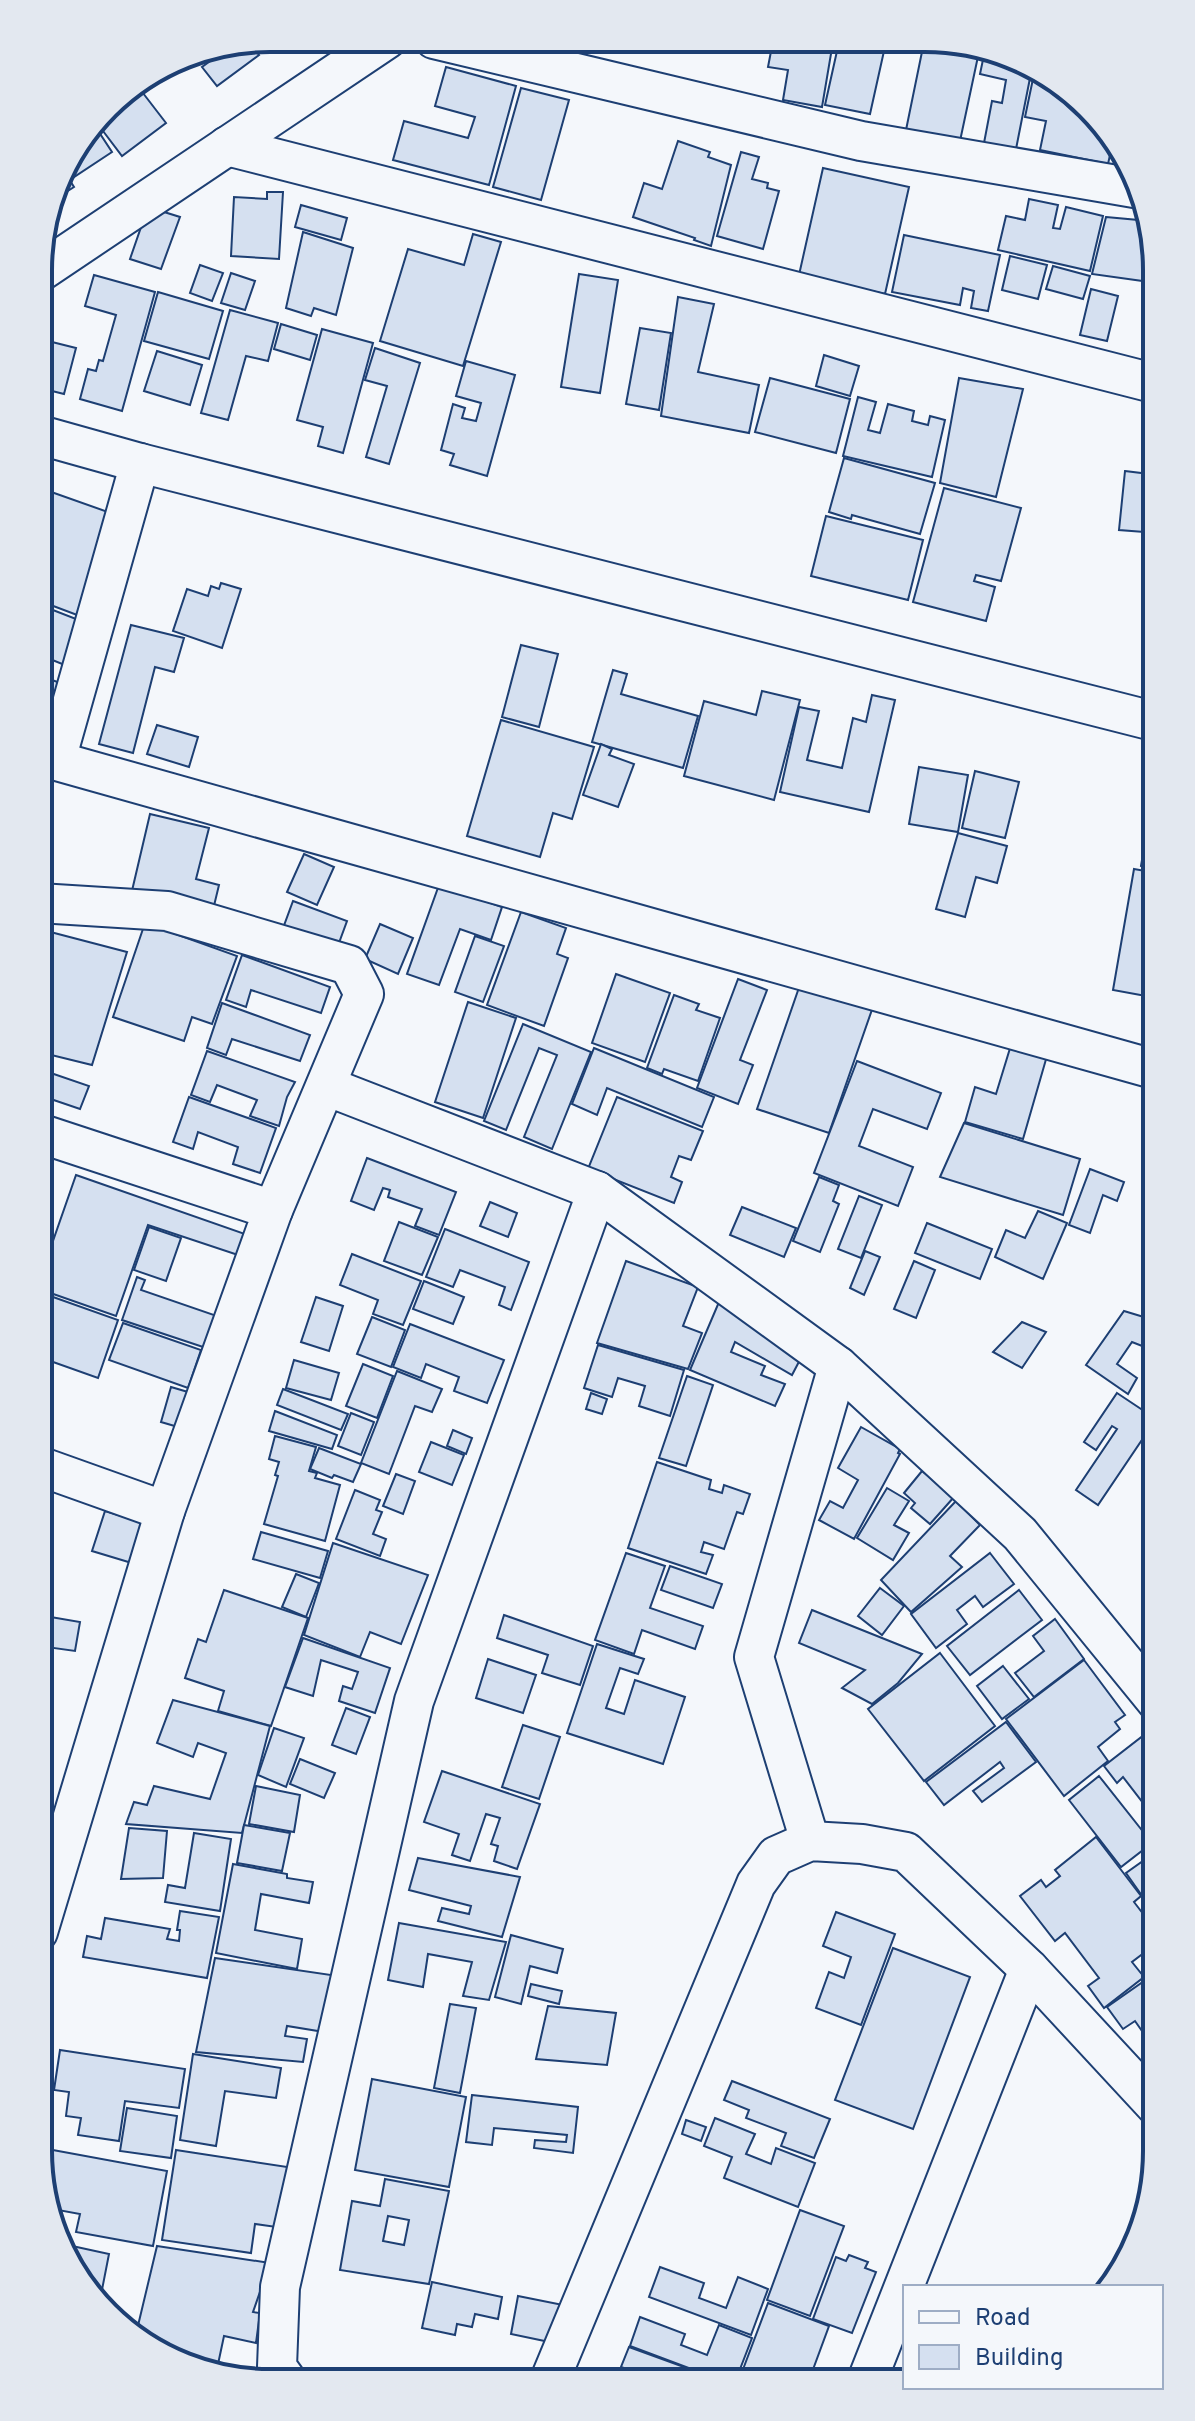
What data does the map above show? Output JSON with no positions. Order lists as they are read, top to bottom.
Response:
{
  "legend": ["Road", "Building"]
}
